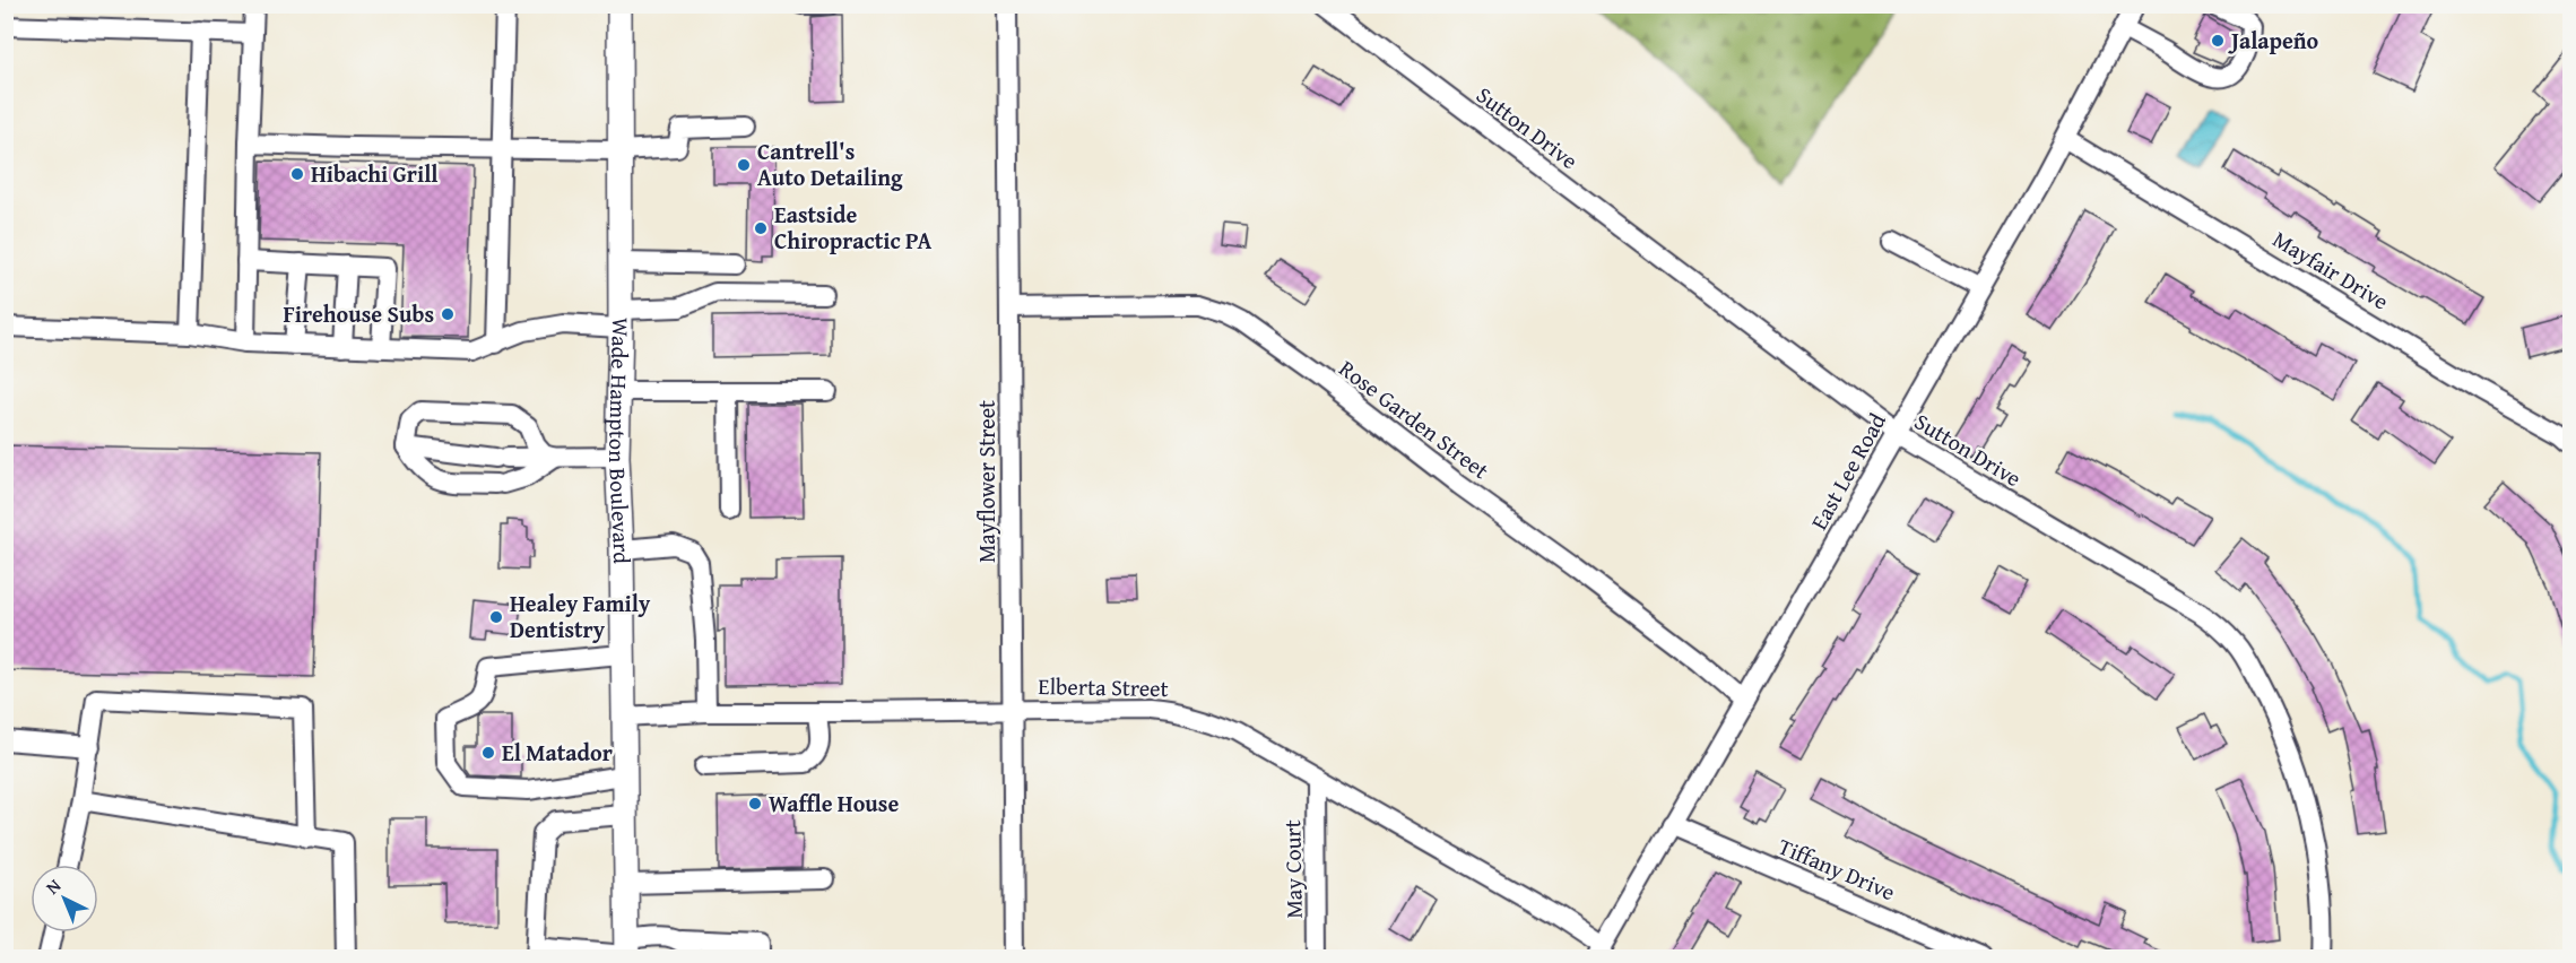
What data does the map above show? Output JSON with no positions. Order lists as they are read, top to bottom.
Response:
{
  "streets": {
    "main road": ["Wade Hampton Boulevard"],
    "street": [
      "Sutton Drive",
      "Mayfair Drive",
      "Rose Garden Street",
      "East Lee Road",
      "Mayflower Street",
      "Elberta Street",
      "May Court",
      "Tiffany Drive"
    ]
  },
  "crossings": [
    ["Sutton Drive", "East Lee Road"],
    ["Mayfair Drive", "East Lee Road"],
    ["Rose Garden Street", "East Lee Road"],
    ["Rose Garden Street", "Mayflower Street"],
    ["Wade Hampton Boulevard", "Elberta Street"],
    ["East Lee Road", "Elberta Street"],
    ["East Lee Road", "Tiffany Drive"],
    ["Mayflower Street", "Elberta Street"],
    ["Elberta Street", "May Court"]
  ],
  "places": [
    "Jalapeño",
    "Cantrell's Auto Detailing",
    "Hibachi Grill",
    "Eastside Chiropractic PA",
    "Firehouse Subs",
    "Healey Family Dentistry",
    "El Matador",
    "Waffle House"
  ],
  "north": "top left"
}
